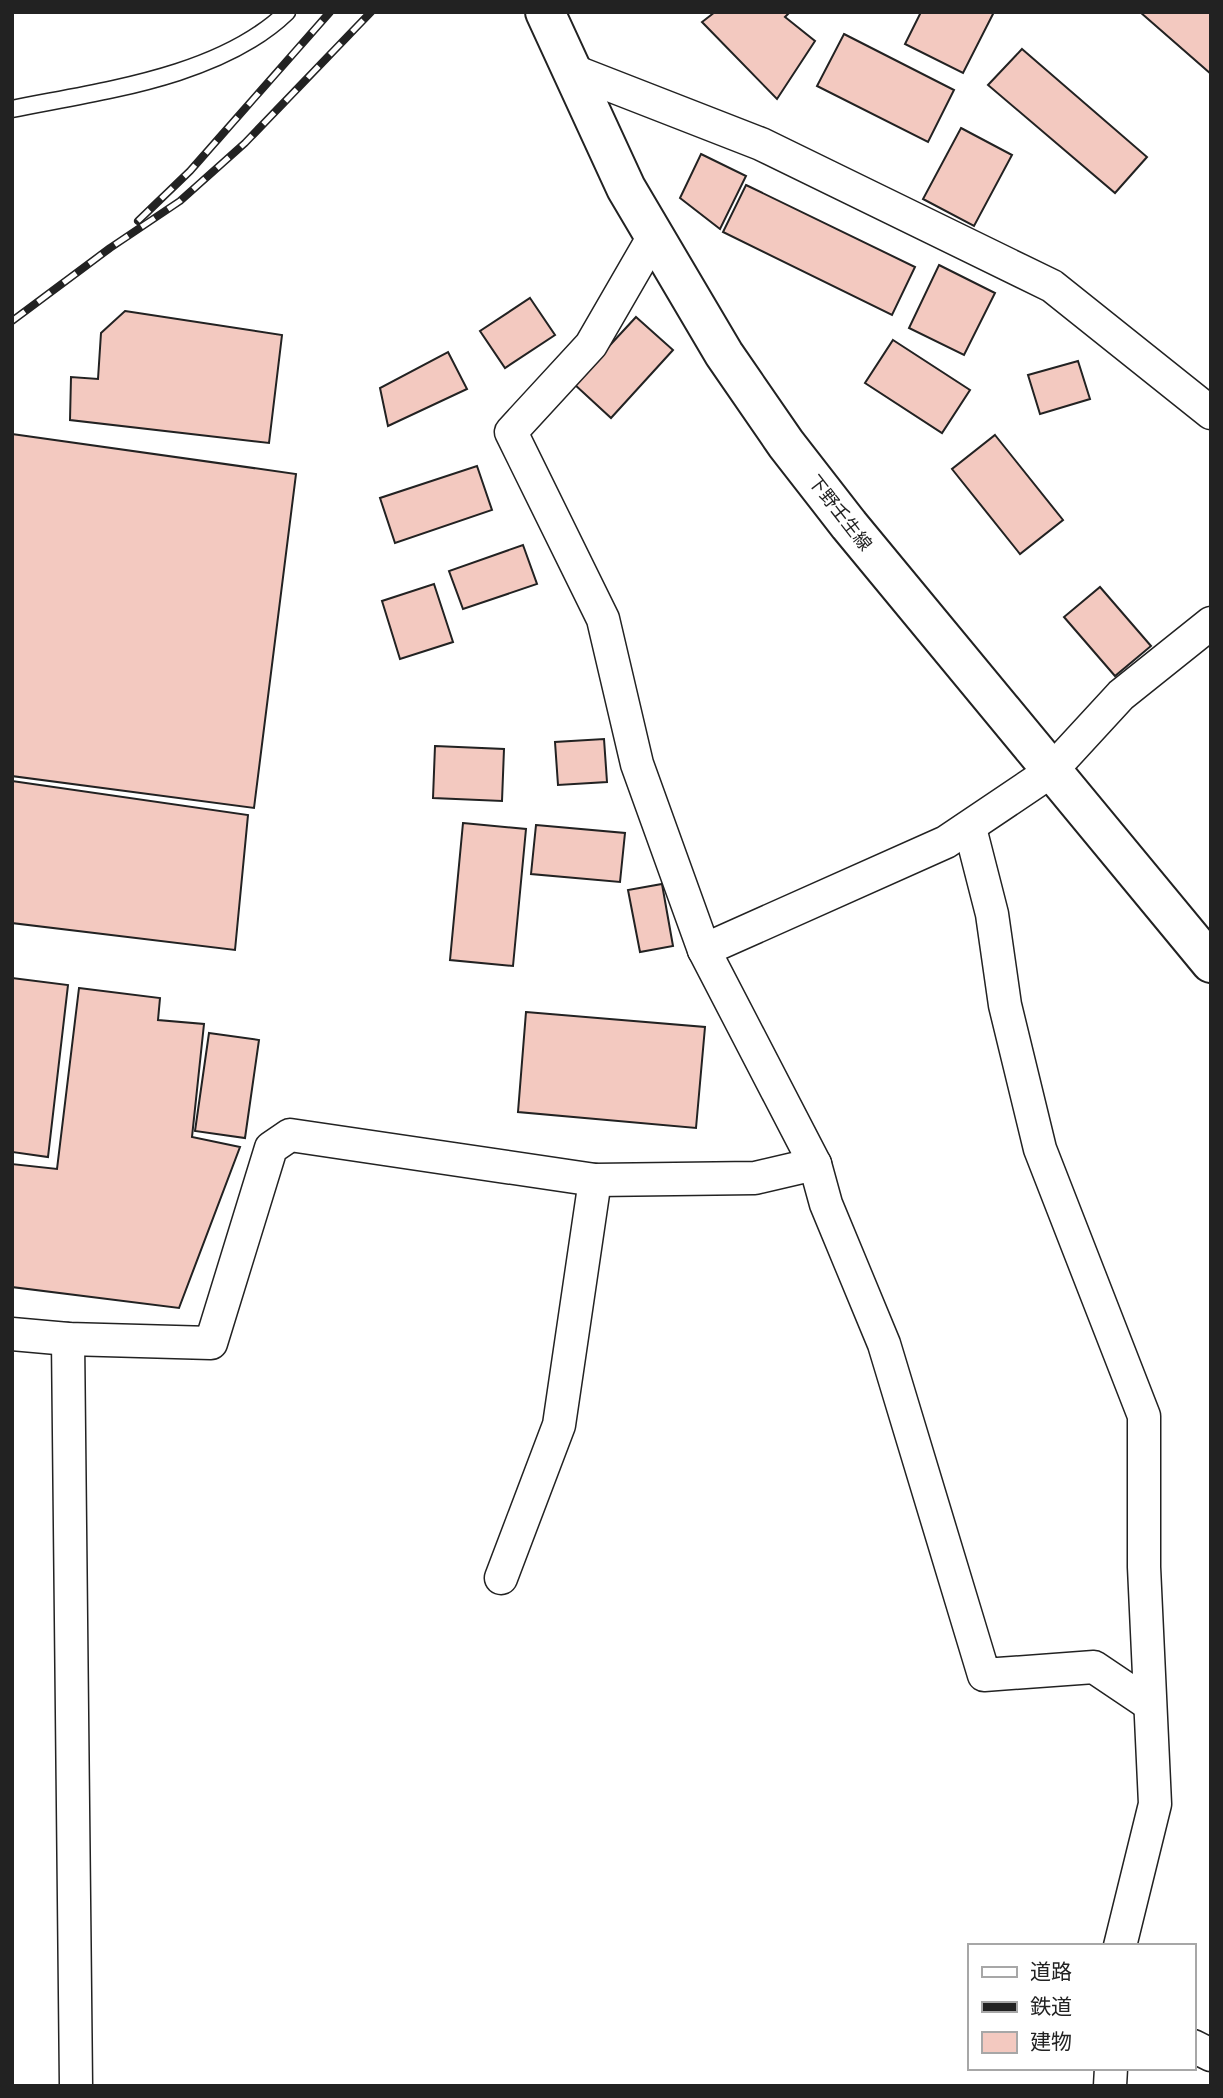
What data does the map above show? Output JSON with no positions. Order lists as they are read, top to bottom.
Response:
{
  "streets": {
    "main road": ["下野壬生線"]
  },
  "legend": ["道路", "鉄道", "建物"]
}
